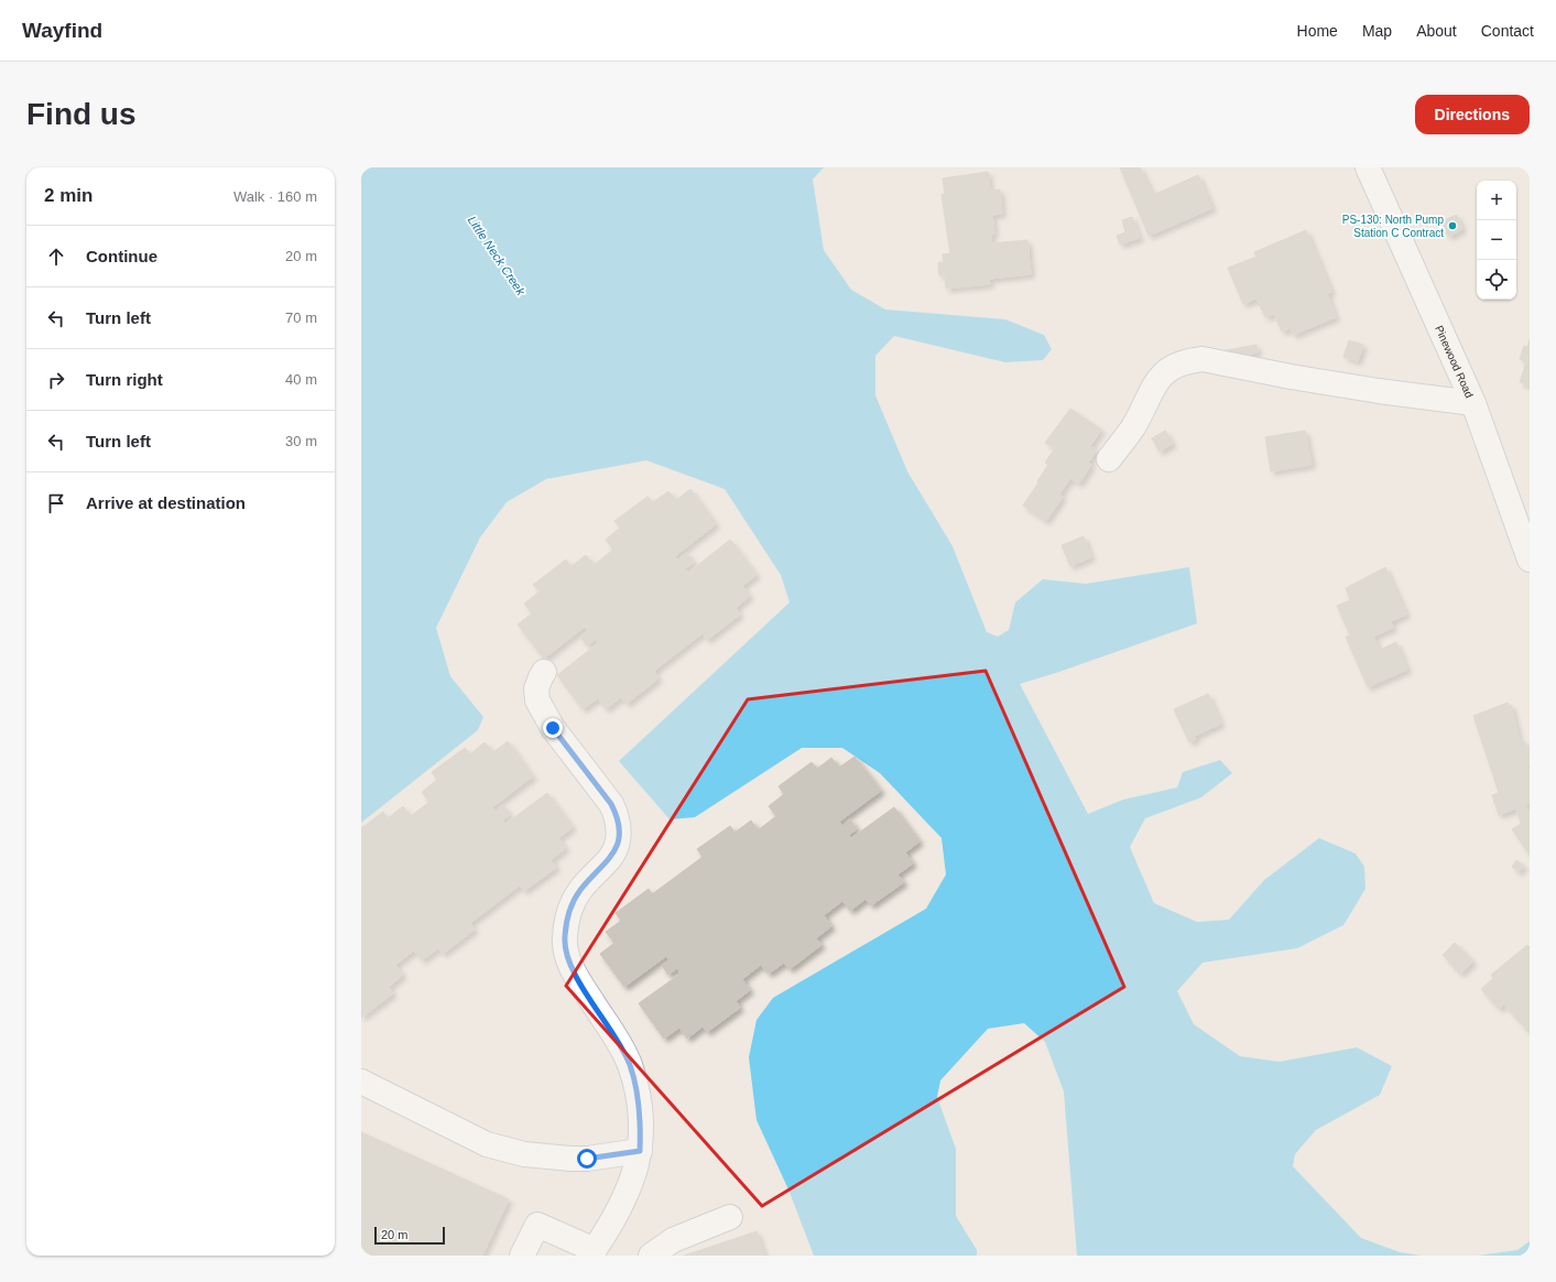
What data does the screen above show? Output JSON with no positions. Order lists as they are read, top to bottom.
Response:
{
  "streets": {
    "street": ["Pinewood Road"]
  },
  "water": ["Little Neck Creek"],
  "places": ["PS-130: North Pump Station C Contract"],
  "scale_bar": "20 m",
  "page": {
    "header": "Wayfind",
    "nav": [
      "Home",
      "Map",
      "About",
      "Contact"
    ],
    "buttons": "Directions",
    "title": "Find us",
    "heading": ["2 min", "Walk · 160 m"],
    "map_buttons": ["+", "−"],
    "list": [
      ["Continue", "20 m"],
      ["Turn left", "70 m"],
      ["Turn right", "40 m"],
      ["Turn left", "30 m"],
      "Arrive at destination"
    ],
    "scale": "20 m"
  }
}
